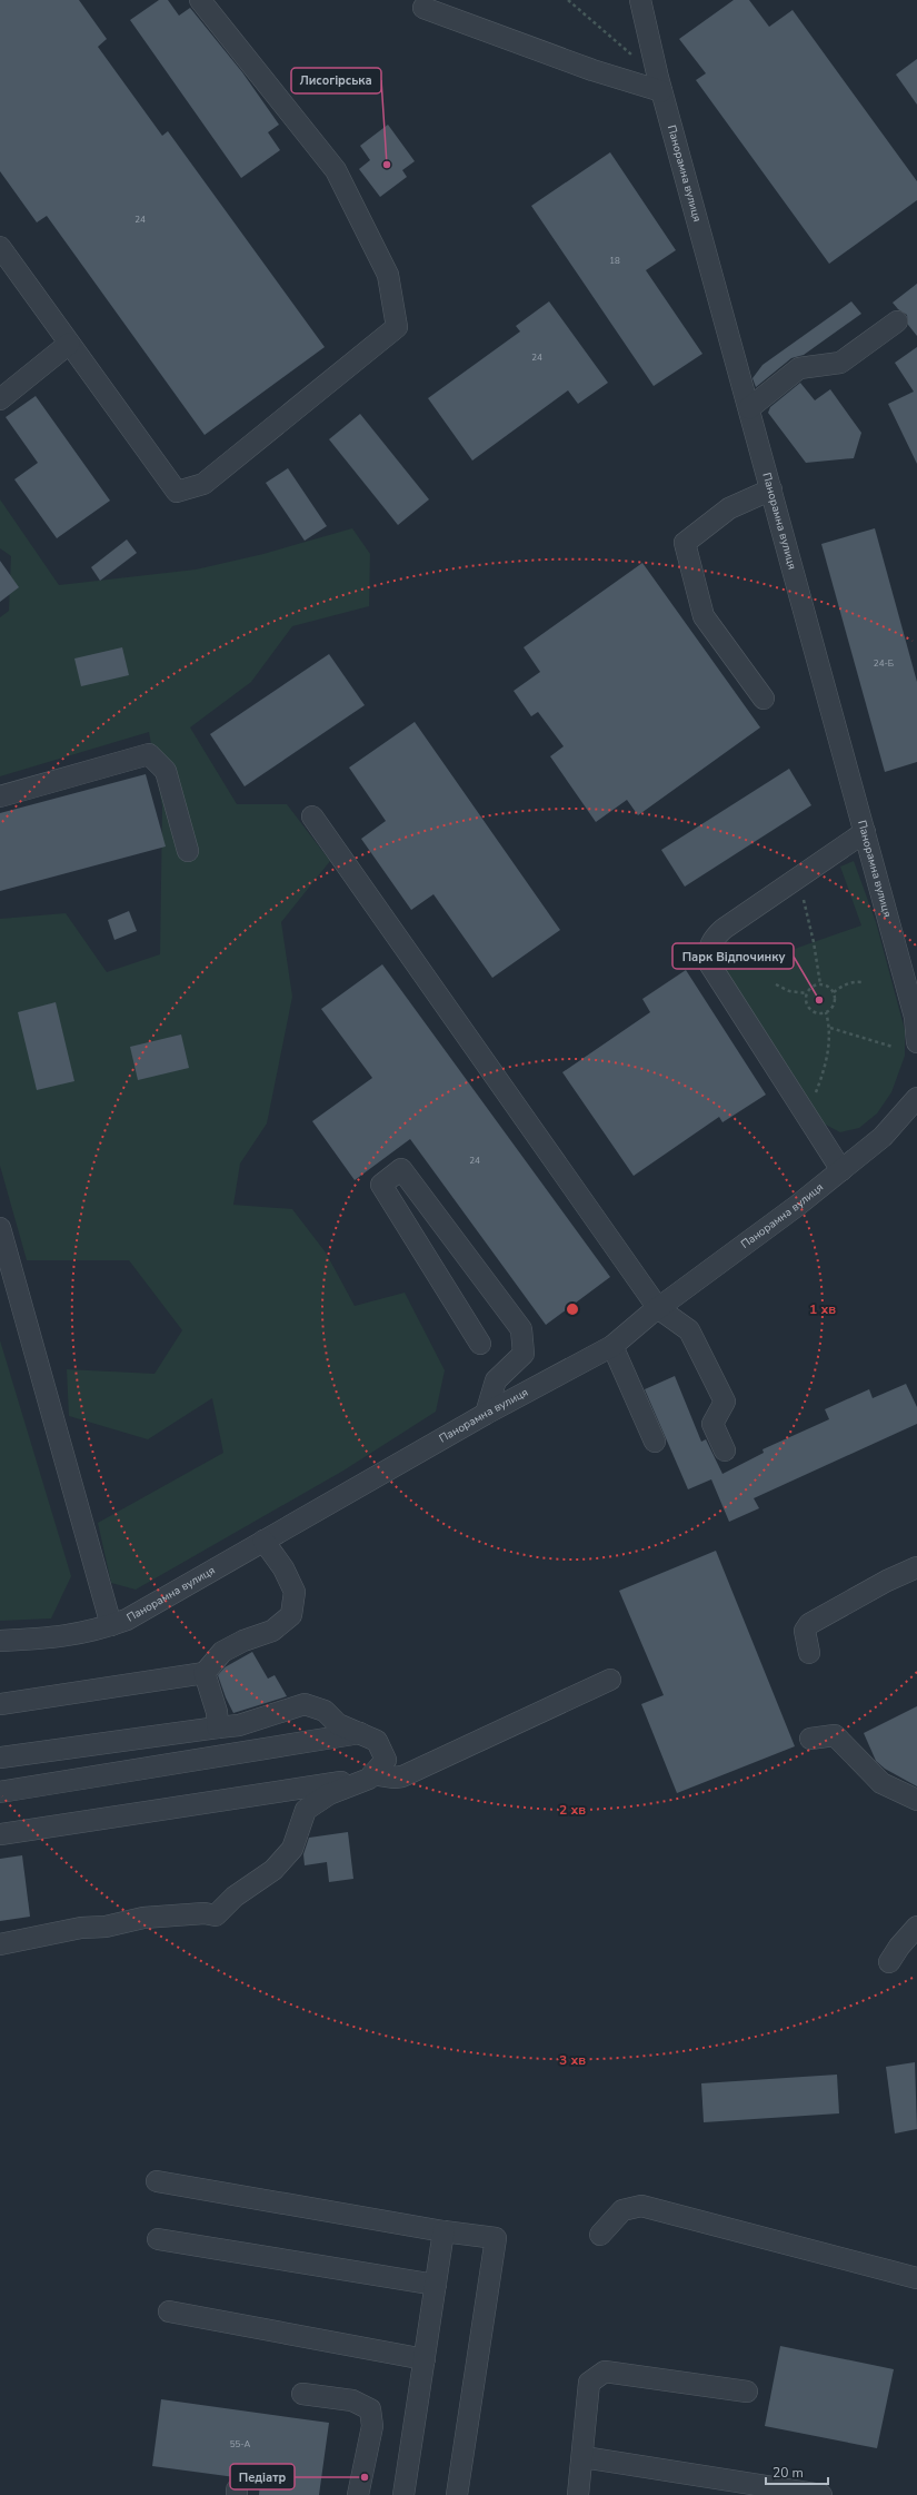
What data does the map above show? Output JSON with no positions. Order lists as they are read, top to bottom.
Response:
{
  "streets": {
    "street": ["Панорамна вулиця"]
  },
  "places": ["Лисогірська", "Парк Відпочинку", "Педіатр"],
  "house_numbers": [
    "24",
    "18",
    "24",
    "24-Б",
    "24",
    "55-А"
  ],
  "scale_bar": "20 m",
  "rings": ["1 хв", "2 хв", "3 хв"]
}
